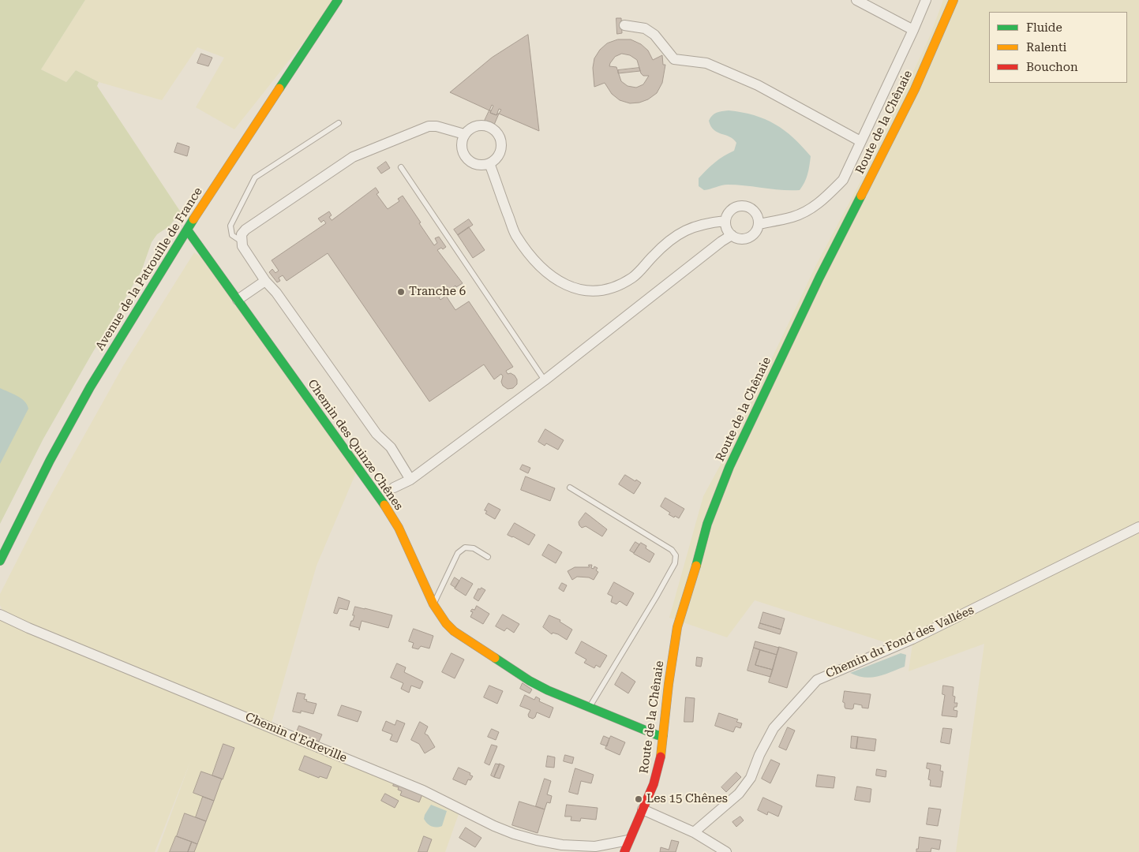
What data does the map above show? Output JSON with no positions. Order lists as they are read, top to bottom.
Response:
{
  "streets": {
    "street": [
      "Route de la Chênaie",
      "Avenue de la Patrouille de France",
      "Chemin des Quinze Chênes",
      "Chemin du Fond des Vallées",
      "Chemin d'Edreville"
    ]
  },
  "crossings": [
    ["Route de la Chênaie", "Chemin des Quinze Chênes"],
    ["Route de la Chênaie", "Chemin d'Edreville"],
    ["Avenue de la Patrouille de France", "Chemin des Quinze Chênes"]
  ],
  "places": ["Tranche 6", "Les 15 Chênes"],
  "legend": ["Fluide", "Ralenti", "Bouchon"]
}
